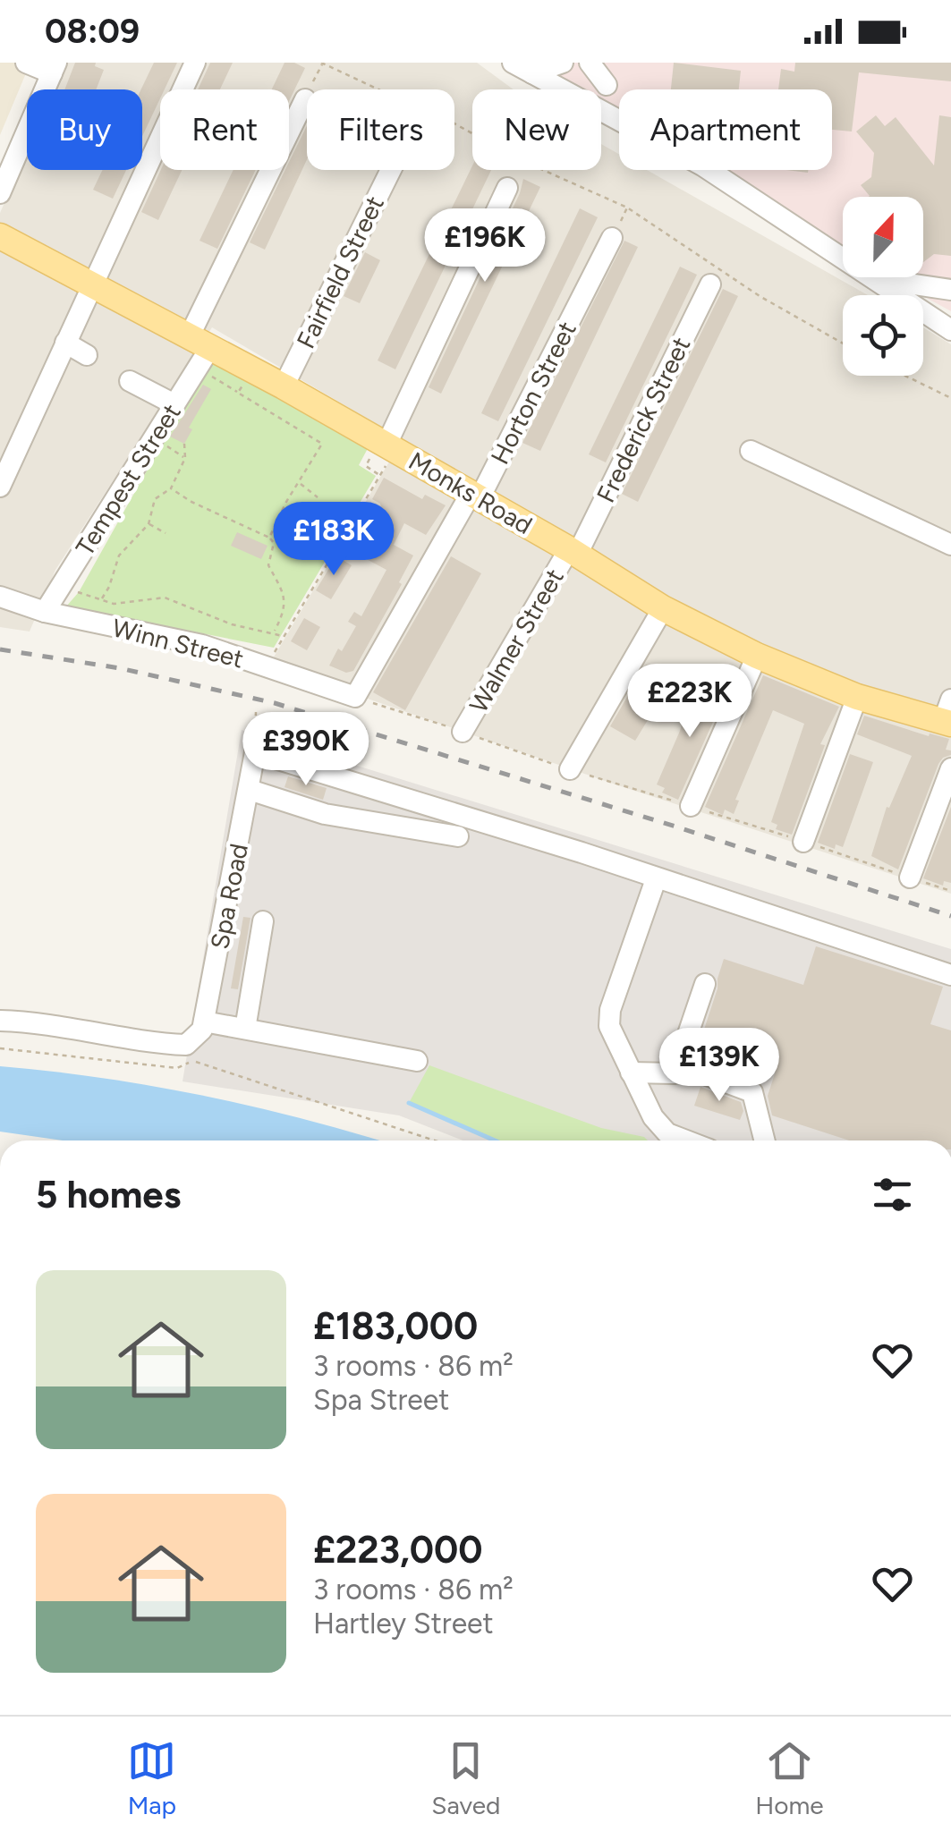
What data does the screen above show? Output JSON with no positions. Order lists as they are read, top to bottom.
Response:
{
  "streets": {
    "main road": ["Monks Road"],
    "street": [
      "Fairfield Street",
      "Horton Street",
      "Frederick Street",
      "Tempest Street",
      "Walmer Street",
      "Winn Street",
      "Spa Road"
    ]
  },
  "crossings": [
    ["Fairfield Street", "Monks Road"],
    ["Horton Street", "Monks Road"],
    ["Horton Street", "Winn Street"],
    ["Frederick Street", "Monks Road"],
    ["Frederick Street", "Walmer Street"],
    ["Tempest Street", "Monks Road"],
    ["Tempest Street", "Winn Street"],
    ["Monks Road", "Walmer Street"]
  ],
  "north": "top",
  "page": {
    "status": "08:09",
    "chip": [
      "Buy",
      "Rent",
      "Filters",
      "New",
      "Apartment"
    ],
    "price": [
      "£196K",
      "£183K",
      "£223K",
      "£390K",
      "£139K"
    ],
    "heading": "5 homes",
    "list": [
      {
        "name": "£183,000",
        "note": "3 rooms · 86 m² · Spa Street"
      },
      {
        "name": "£223,000",
        "note": "3 rooms · 86 m² · Hartley Street"
      }
    ],
    "tabs": ["Map", "Saved", "Home"]
  }
}
